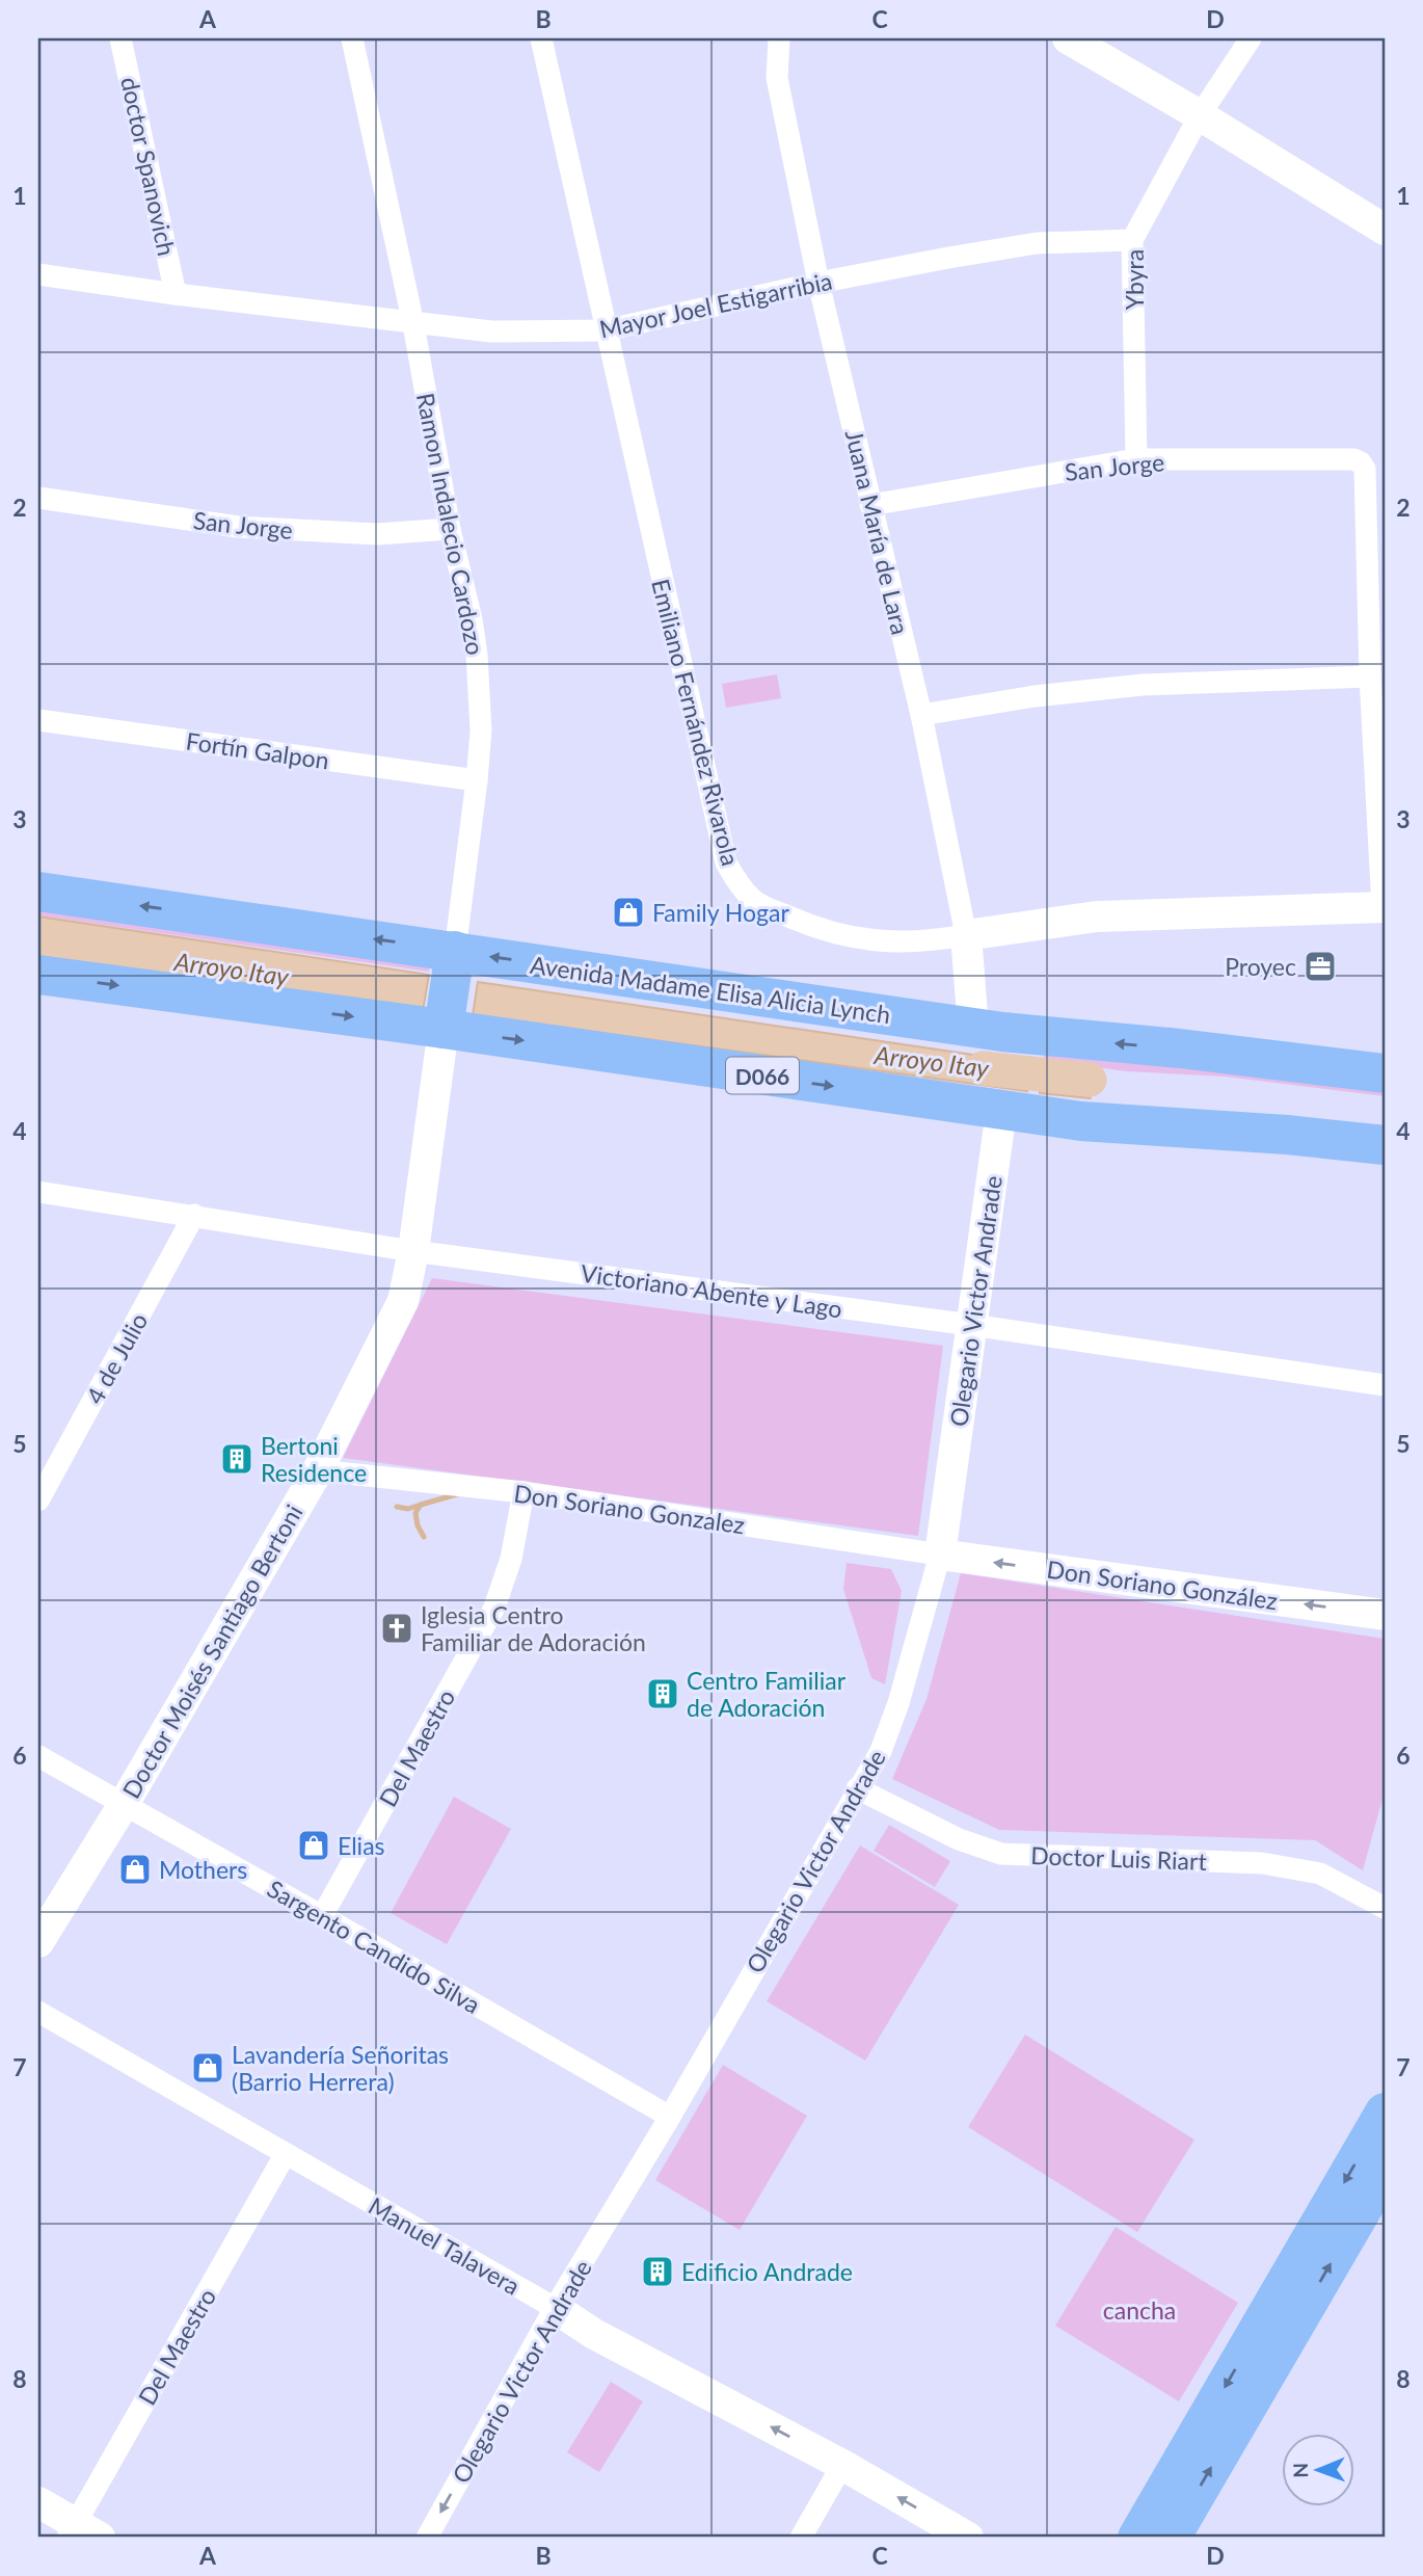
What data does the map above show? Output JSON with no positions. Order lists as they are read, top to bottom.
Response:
{
  "streets": {
    "highway": ["Ramon Indalecio Cardozo", "Avenida Madame Elisa Alicia Lynch", "D066"],
    "street": [
      "doctor Spanovich",
      "Ybyra",
      "Mayor Joel Estigarribia",
      "San Jorge",
      "Juana María de Lara",
      "Emiliano Fernández Rivarola",
      "Fortín Galpon",
      "Victoriano Abente y Lago",
      "Olegario Victor Andrade",
      "4 de Julio",
      "Don Soriano Gonzalez",
      "Don Soriano González",
      "Doctor Moisés Santiago Bertoni",
      "Del Maestro",
      "Doctor Luis Riart",
      "Sargento Candido Silva",
      "Manuel Talavera"
    ]
  },
  "crossings": [
    ["doctor Spanovich", "Mayor Joel Estigarribia"],
    ["Ybyra", "Mayor Joel Estigarribia"],
    ["Ybyra", "San Jorge"],
    ["Mayor Joel Estigarribia", "Ramon Indalecio Cardozo"],
    ["Mayor Joel Estigarribia", "Juana María de Lara"],
    ["Mayor Joel Estigarribia", "Emiliano Fernández Rivarola"],
    ["San Jorge", "Ramon Indalecio Cardozo"],
    ["San Jorge", "Juana María de Lara"],
    ["Ramon Indalecio Cardozo", "Fortín Galpon"],
    ["Ramon Indalecio Cardozo", "Avenida Madame Elisa Alicia Lynch"],
    ["Ramon Indalecio Cardozo", "D066"],
    ["Ramon Indalecio Cardozo", "Doctor Moisés Santiago Bertoni"],
    ["Juana María de Lara", "Emiliano Fernández Rivarola"],
    ["Juana María de Lara", "Avenida Madame Elisa Alicia Lynch"],
    ["D066", "Olegario Victor Andrade"],
    ["D066", "Doctor Moisés Santiago Bertoni"],
    ["Victoriano Abente y Lago", "Olegario Victor Andrade"],
    ["Victoriano Abente y Lago", "4 de Julio"],
    ["Victoriano Abente y Lago", "Doctor Moisés Santiago Bertoni"],
    ["Olegario Victor Andrade", "Don Soriano Gonzalez"],
    ["Olegario Victor Andrade", "Don Soriano González"],
    ["Olegario Victor Andrade", "Doctor Luis Riart"],
    ["Olegario Victor Andrade", "Sargento Candido Silva"],
    ["Olegario Victor Andrade", "Manuel Talavera"],
    ["Don Soriano Gonzalez", "Don Soriano González"],
    ["Don Soriano Gonzalez", "Doctor Moisés Santiago Bertoni"],
    ["Don Soriano Gonzalez", "Del Maestro"],
    ["Doctor Moisés Santiago Bertoni", "Sargento Candido Silva"],
    ["Del Maestro", "Sargento Candido Silva"],
    ["Del Maestro", "Manuel Talavera"]
  ],
  "one_way": ["Don Soriano González", "Manuel Talavera"],
  "water": ["Arroyo Itay"],
  "parks": ["cancha"],
  "places": {
    "shop": [
      "Family Hogar",
      "Elias",
      "Mothers",
      "Lavandería Señoritas (Barrio Herrera)"
    ],
    "office": ["Proyec"],
    "building": ["Bertoni Residence", "Centro Familiar de Adoración", "Edificio Andrade"],
    "church": ["Iglesia Centro Familiar de Adoración"]
  },
  "north": "left",
  "grid": {
    "columns": [
      "A",
      "B",
      "C",
      "D"
    ],
    "rows": [
      "1",
      "2",
      "3",
      "4",
      "5",
      "6",
      "7",
      "8"
    ]
  }
}
